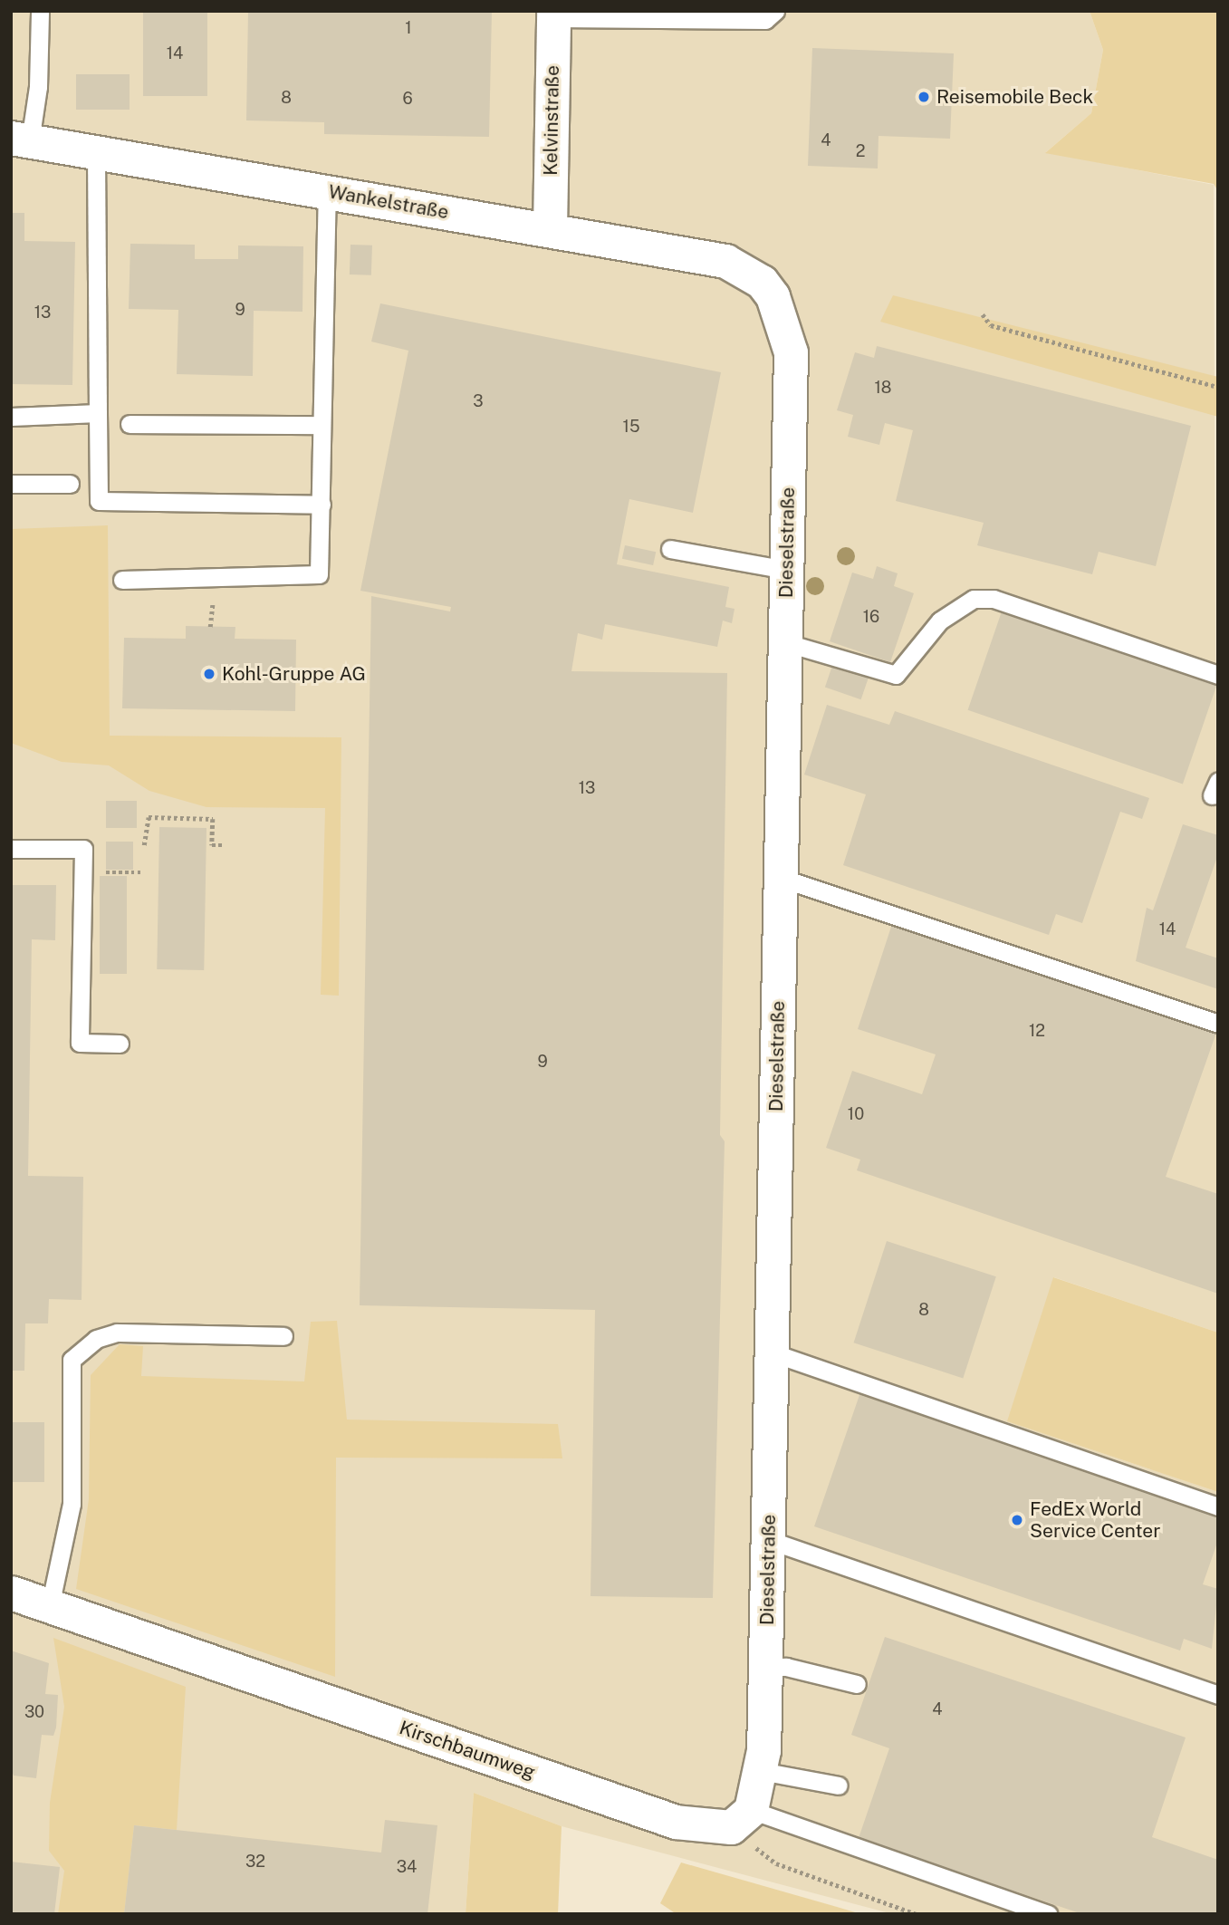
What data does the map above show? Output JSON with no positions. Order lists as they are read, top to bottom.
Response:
{
  "streets": {
    "street": [
      "Kelvinstraße",
      "Wankelstraße",
      "Dieselstraße",
      "Kirschbaumweg"
    ]
  },
  "crossings": [
    ["Kelvinstraße", "Wankelstraße"],
    ["Wankelstraße", "Dieselstraße"],
    ["Dieselstraße", "Kirschbaumweg"]
  ],
  "places": ["Reisemobile Beck", "Kohl-Gruppe AG", "FedEx World Service Center"],
  "house_numbers": [
    "1",
    "14",
    "8",
    "6",
    "4",
    "2",
    "9",
    "13",
    "18",
    "3",
    "15",
    "16",
    "13",
    "14",
    "12",
    "9",
    "10",
    "8",
    "4",
    "30",
    "32",
    "34"
  ]
}
